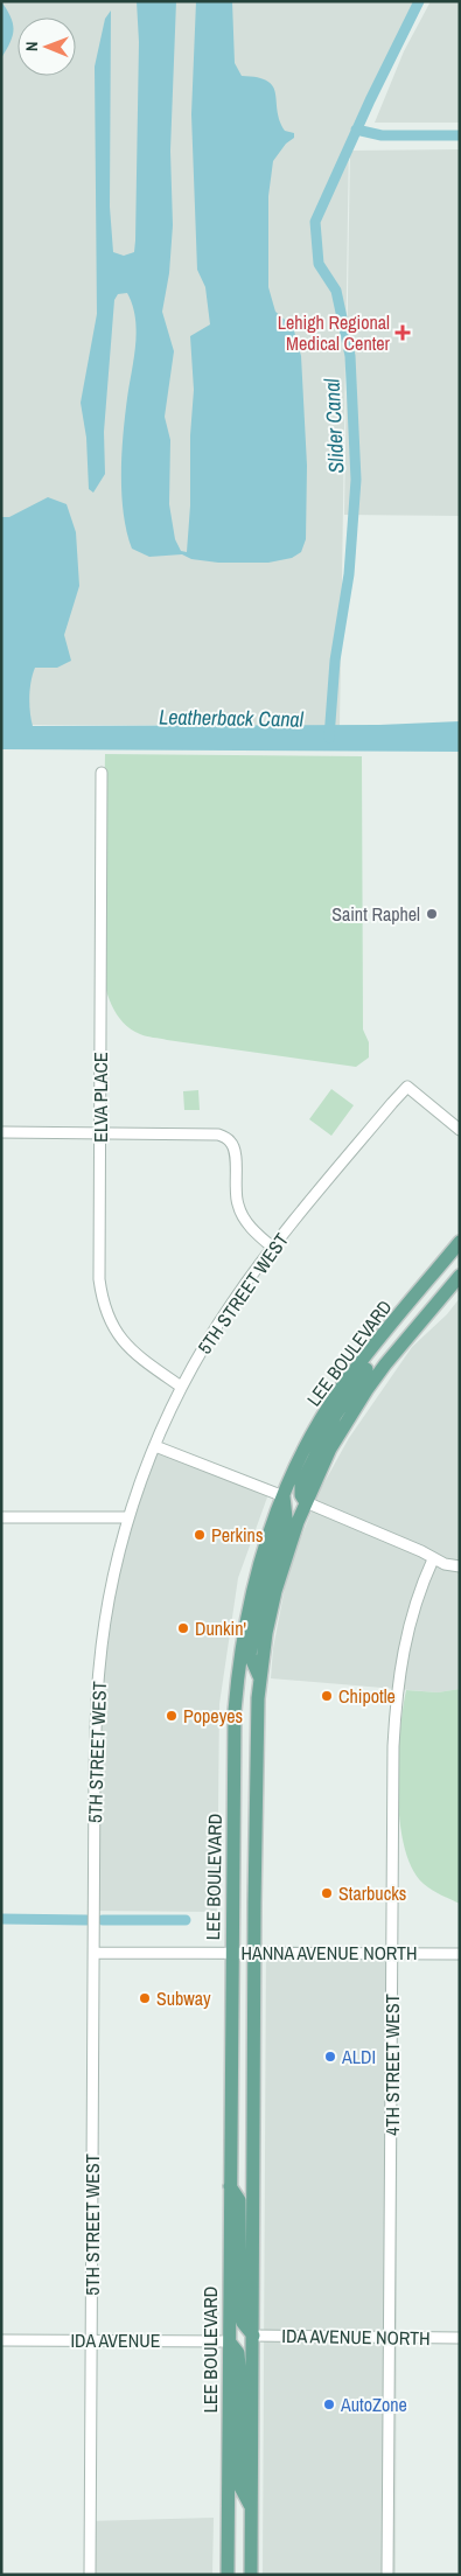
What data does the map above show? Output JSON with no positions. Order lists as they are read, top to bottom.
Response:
{
  "streets": {
    "main road": ["LEE BOULEVARD"],
    "street": [
      "ELVA PLACE",
      "5TH STREET WEST",
      "HANNA AVENUE NORTH",
      "4TH STREET WEST",
      "IDA AVENUE NORTH",
      "IDA AVENUE"
    ]
  },
  "crossings": [
    ["ELVA PLACE", "5TH STREET WEST"],
    ["5TH STREET WEST", "HANNA AVENUE NORTH"],
    ["5TH STREET WEST", "IDA AVENUE"],
    ["LEE BOULEVARD", "HANNA AVENUE NORTH"],
    ["LEE BOULEVARD", "IDA AVENUE NORTH"],
    ["LEE BOULEVARD", "IDA AVENUE"],
    ["HANNA AVENUE NORTH", "4TH STREET WEST"],
    ["4TH STREET WEST", "IDA AVENUE NORTH"]
  ],
  "water": ["Slider Canal", "Leatherback Canal"],
  "places": {
    "health": ["Lehigh Regional Medical Center"],
    "other": [
      "Saint Raphel",
      "Perkins",
      "Dunkin'",
      "Chipotle",
      "Popeyes",
      "Starbucks",
      "Subway",
      "ALDI",
      "AutoZone"
    ]
  },
  "north": "left"
}
